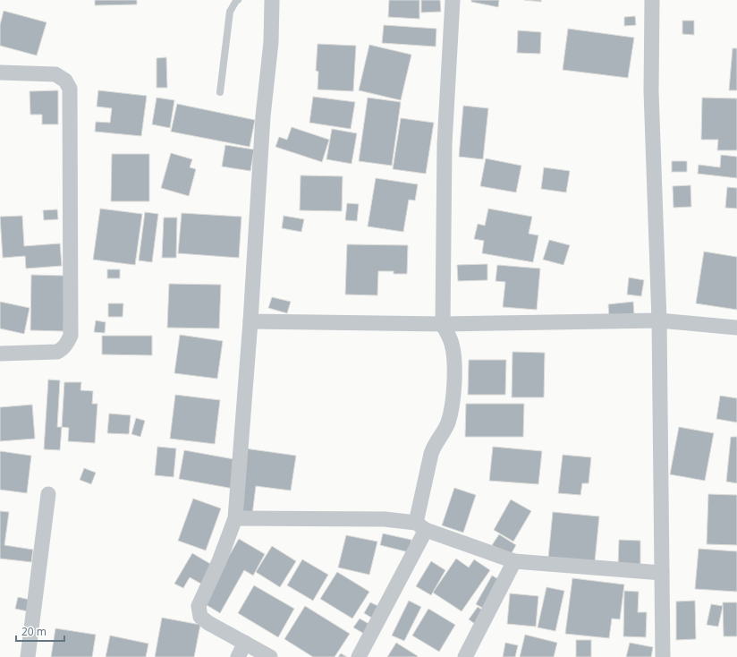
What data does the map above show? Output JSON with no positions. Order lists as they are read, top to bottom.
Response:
{
  "scale_bar": "20 m"
}
